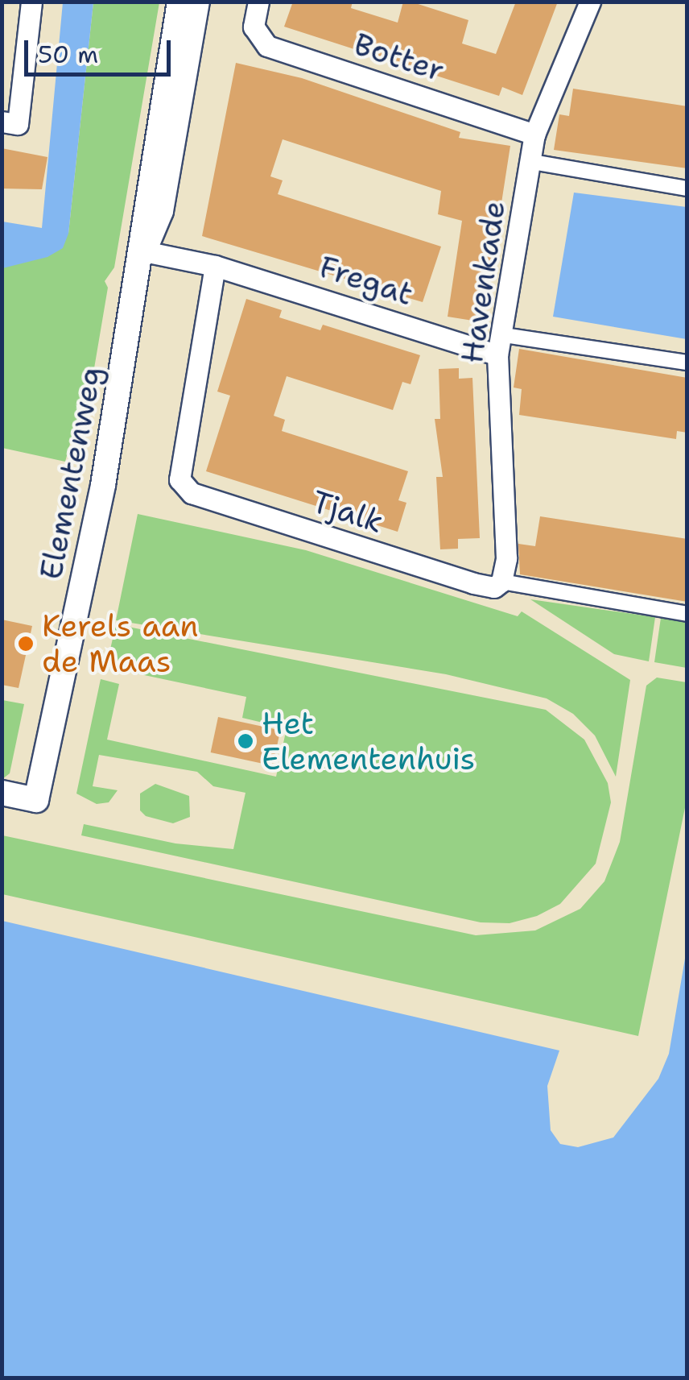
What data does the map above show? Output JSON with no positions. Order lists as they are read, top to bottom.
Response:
{
  "streets": {
    "street": [
      "Botter",
      "Fregat",
      "Havenkade",
      "Elementenweg",
      "Tjalk"
    ]
  },
  "crossings": [
    ["Botter", "Havenkade"],
    ["Fregat", "Havenkade"],
    ["Fregat", "Elementenweg"],
    ["Fregat", "Tjalk"],
    ["Havenkade", "Tjalk"]
  ],
  "places": ["Kerels aan de Maas", "Het Elementenhuis"],
  "scale_bar": "50 m"
}
